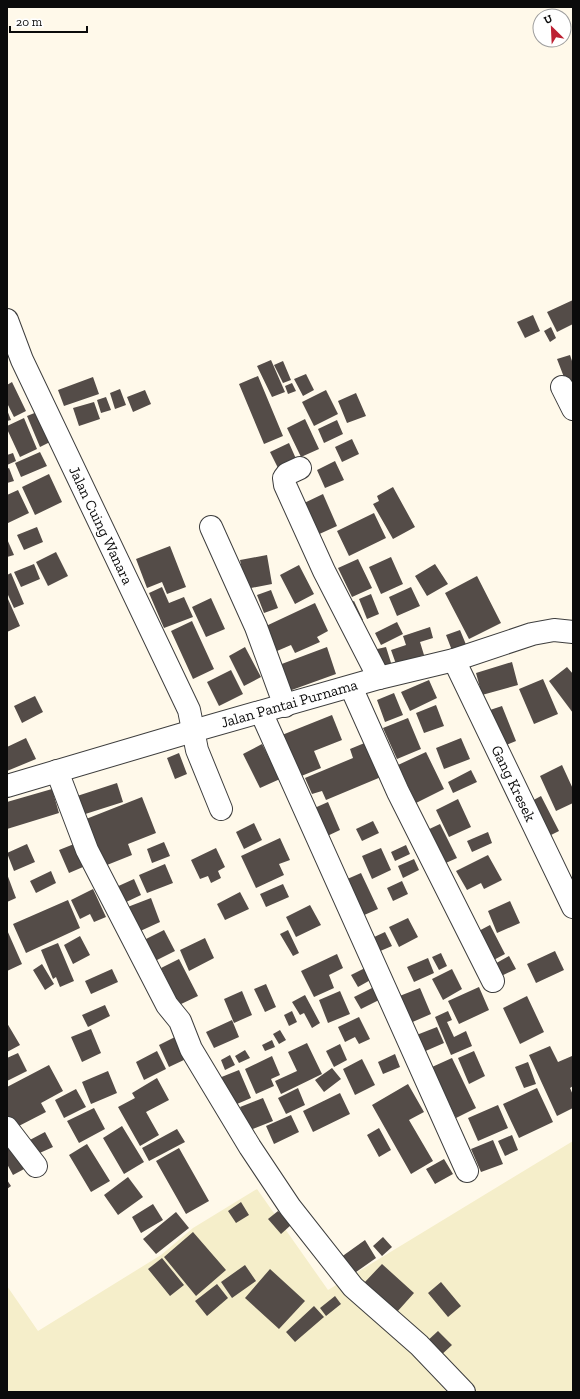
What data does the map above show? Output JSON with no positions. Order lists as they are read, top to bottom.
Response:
{
  "streets": {
    "street": ["Jalan Cuing Wanara", "Jalan Pantai Purnama", "Gang Kresek"]
  },
  "crossings": [
    ["Jalan Cuing Wanara", "Jalan Pantai Purnama"],
    ["Jalan Pantai Purnama", "Gang Kresek"]
  ],
  "scale_bar": "20 m",
  "north": "top left"
}
